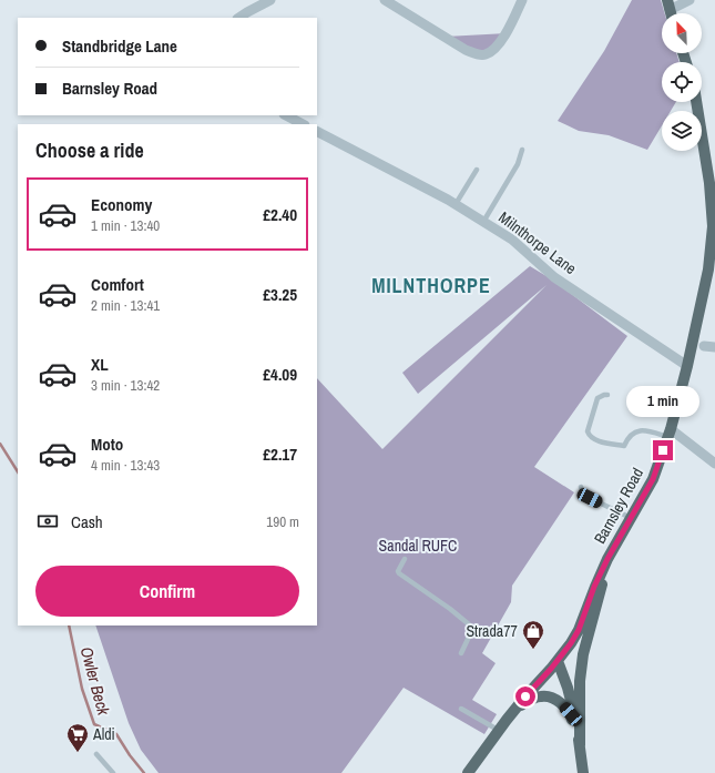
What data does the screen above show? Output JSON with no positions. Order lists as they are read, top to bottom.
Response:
{
  "streets": {
    "main road": ["Barnsley Road"],
    "street": ["Milnthorpe Lane"]
  },
  "crossings": [
    ["Milnthorpe Lane", "Barnsley Road"]
  ],
  "districts": ["MILNTHORPE"],
  "water": ["Owler Beck"],
  "parks": ["Sandal RUFC"],
  "places": {
    "shop": ["Strada77"],
    "supermarket": ["Aldi"]
  },
  "north": "top left",
  "page": {
    "banner": ["Standbridge Lane", "Barnsley Road"],
    "heading": "Choose a ride",
    "list": [
      {
        "name": "Economy",
        "note": "1 min · 13:40",
        "value": "£2.40"
      },
      {
        "name": "Comfort",
        "note": "2 min · 13:41",
        "value": "£3.25"
      },
      {
        "name": "XL",
        "note": "3 min · 13:42",
        "value": "£4.09"
      },
      {
        "name": "Moto",
        "note": "4 min · 13:43",
        "value": "£2.17"
      }
    ],
    "bubble": "1 min",
    "pay": ["Cash", "190 m"],
    "buttons": "Confirm"
  }
}
